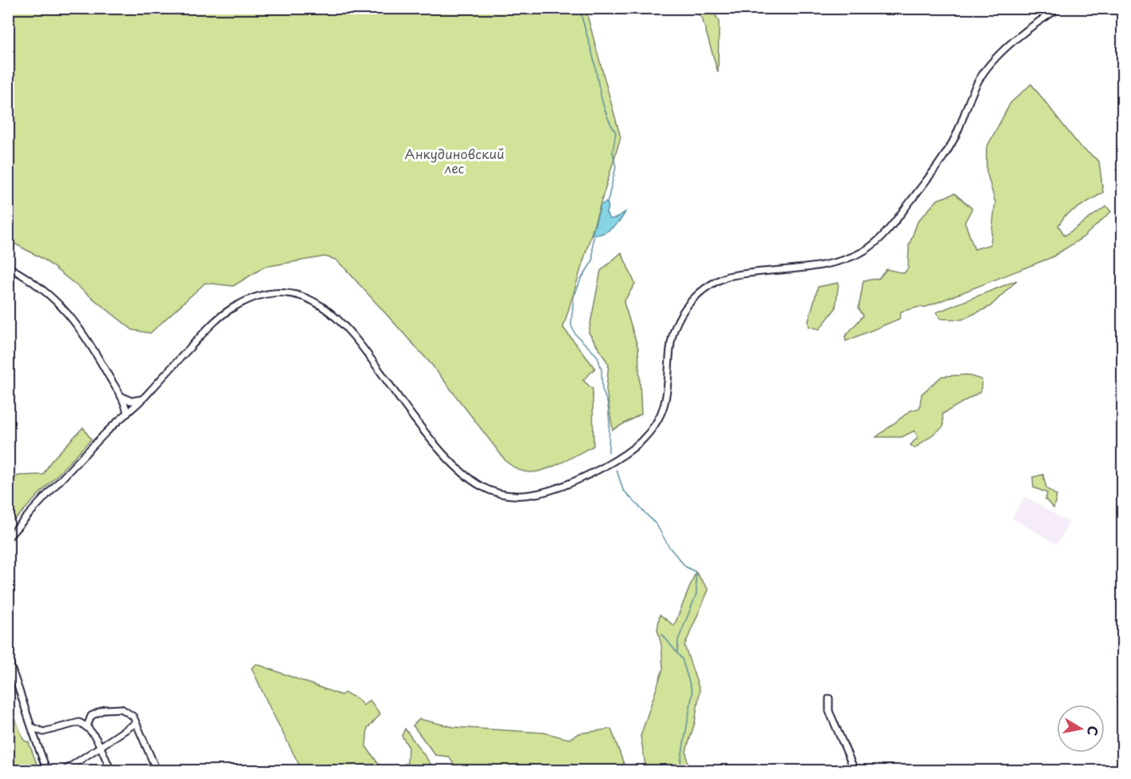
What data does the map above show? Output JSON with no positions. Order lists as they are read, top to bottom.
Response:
{
  "parks": ["Анкудиновский лес"],
  "north": "right"
}
